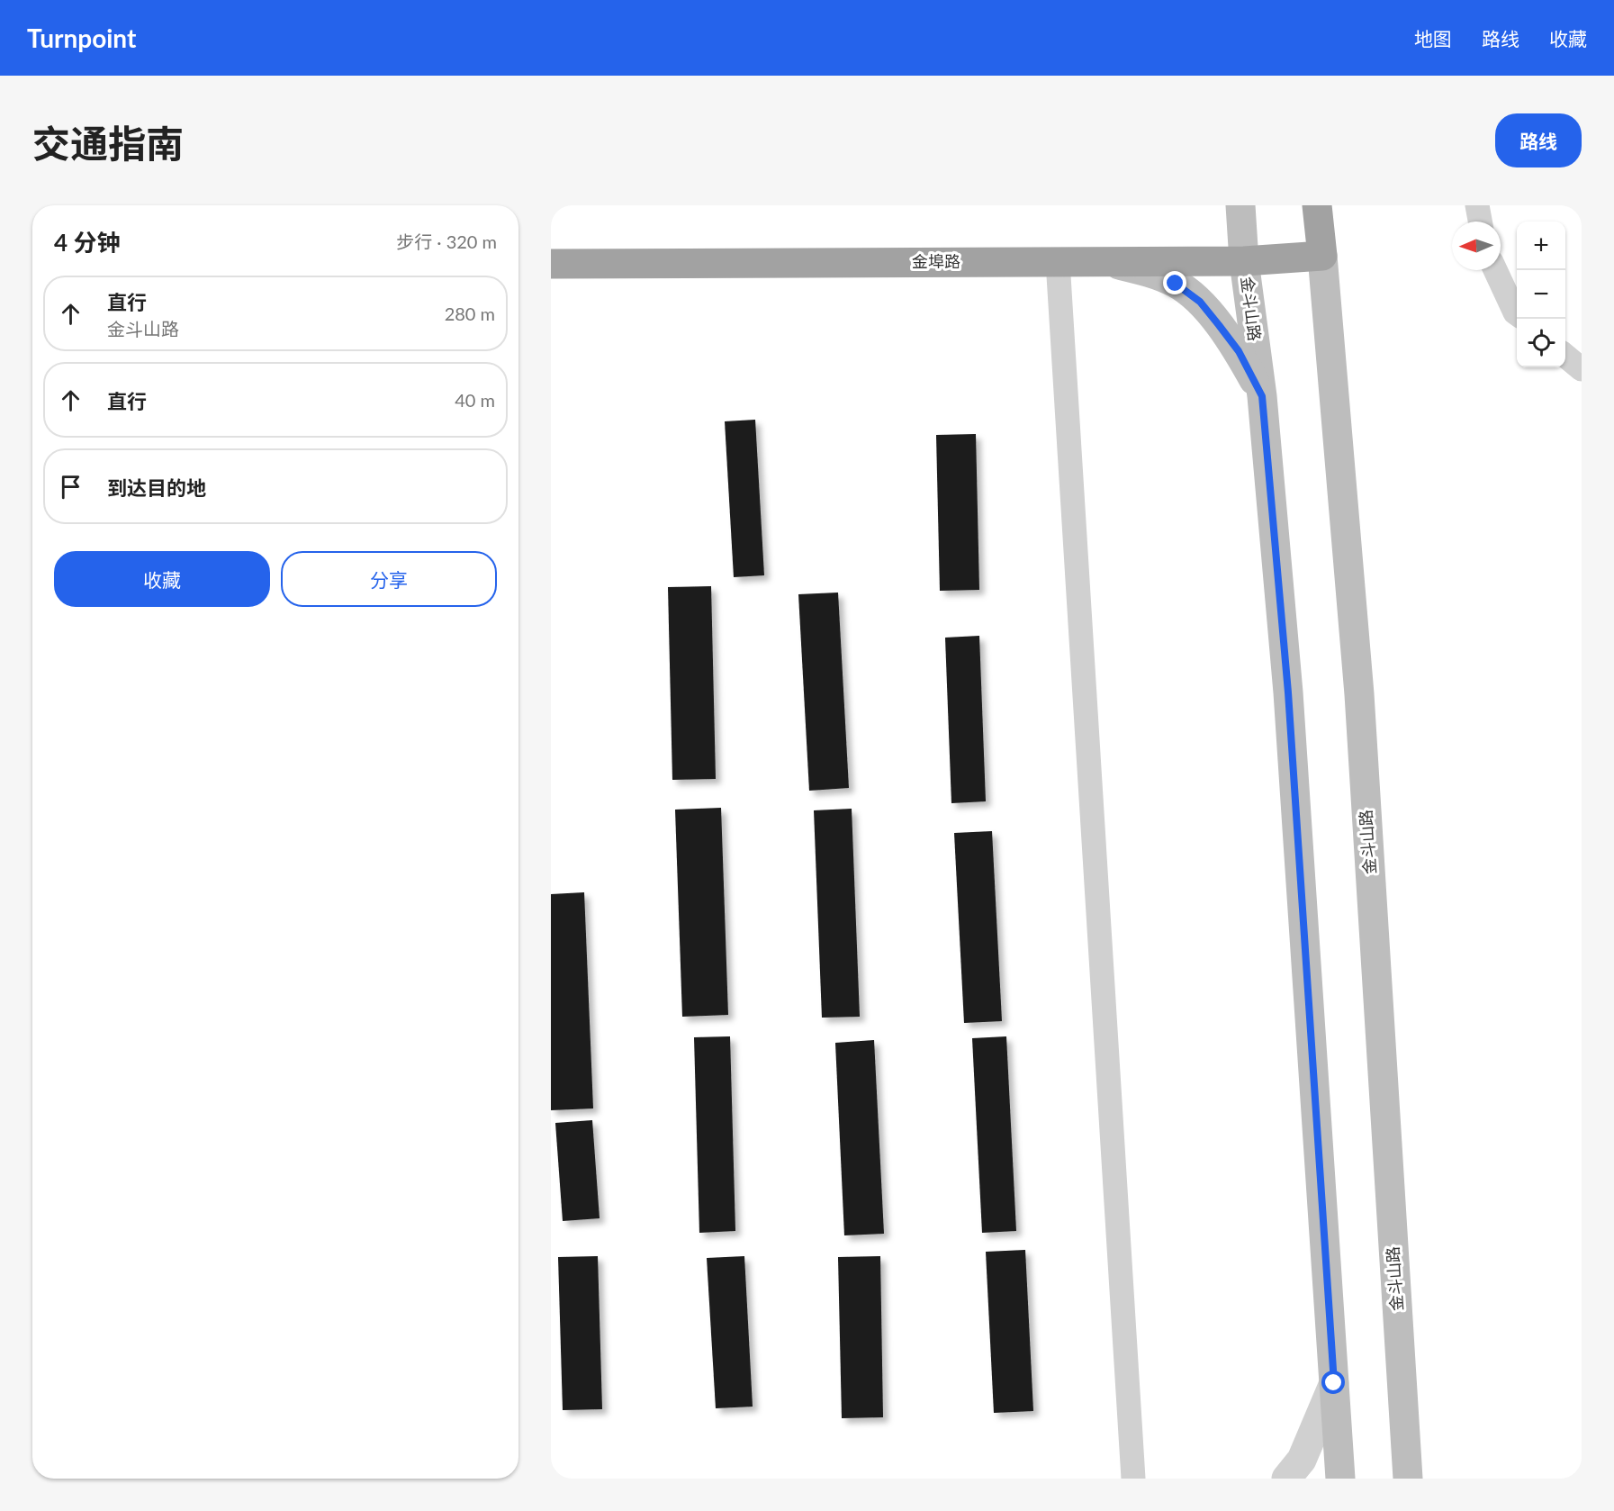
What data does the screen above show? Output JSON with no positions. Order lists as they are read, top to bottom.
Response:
{
  "streets": {
    "highway": ["金埠路", "金斗山路"]
  },
  "crossings": [
    ["金埠路", "金斗山路"]
  ],
  "north": "left",
  "page": {
    "header": "Turnpoint",
    "nav": ["地图", "路线", "收藏"],
    "title": "交通指南",
    "buttons": [
      "路线",
      ["收藏", "分享"]
    ],
    "heading": ["4 分钟", "步行 · 320 m"],
    "map_buttons": ["+", "−"],
    "list": [
      ["直行", "金斗山路", "280 m"],
      ["直行", "40 m"],
      "到达目的地"
    ]
  }
}
